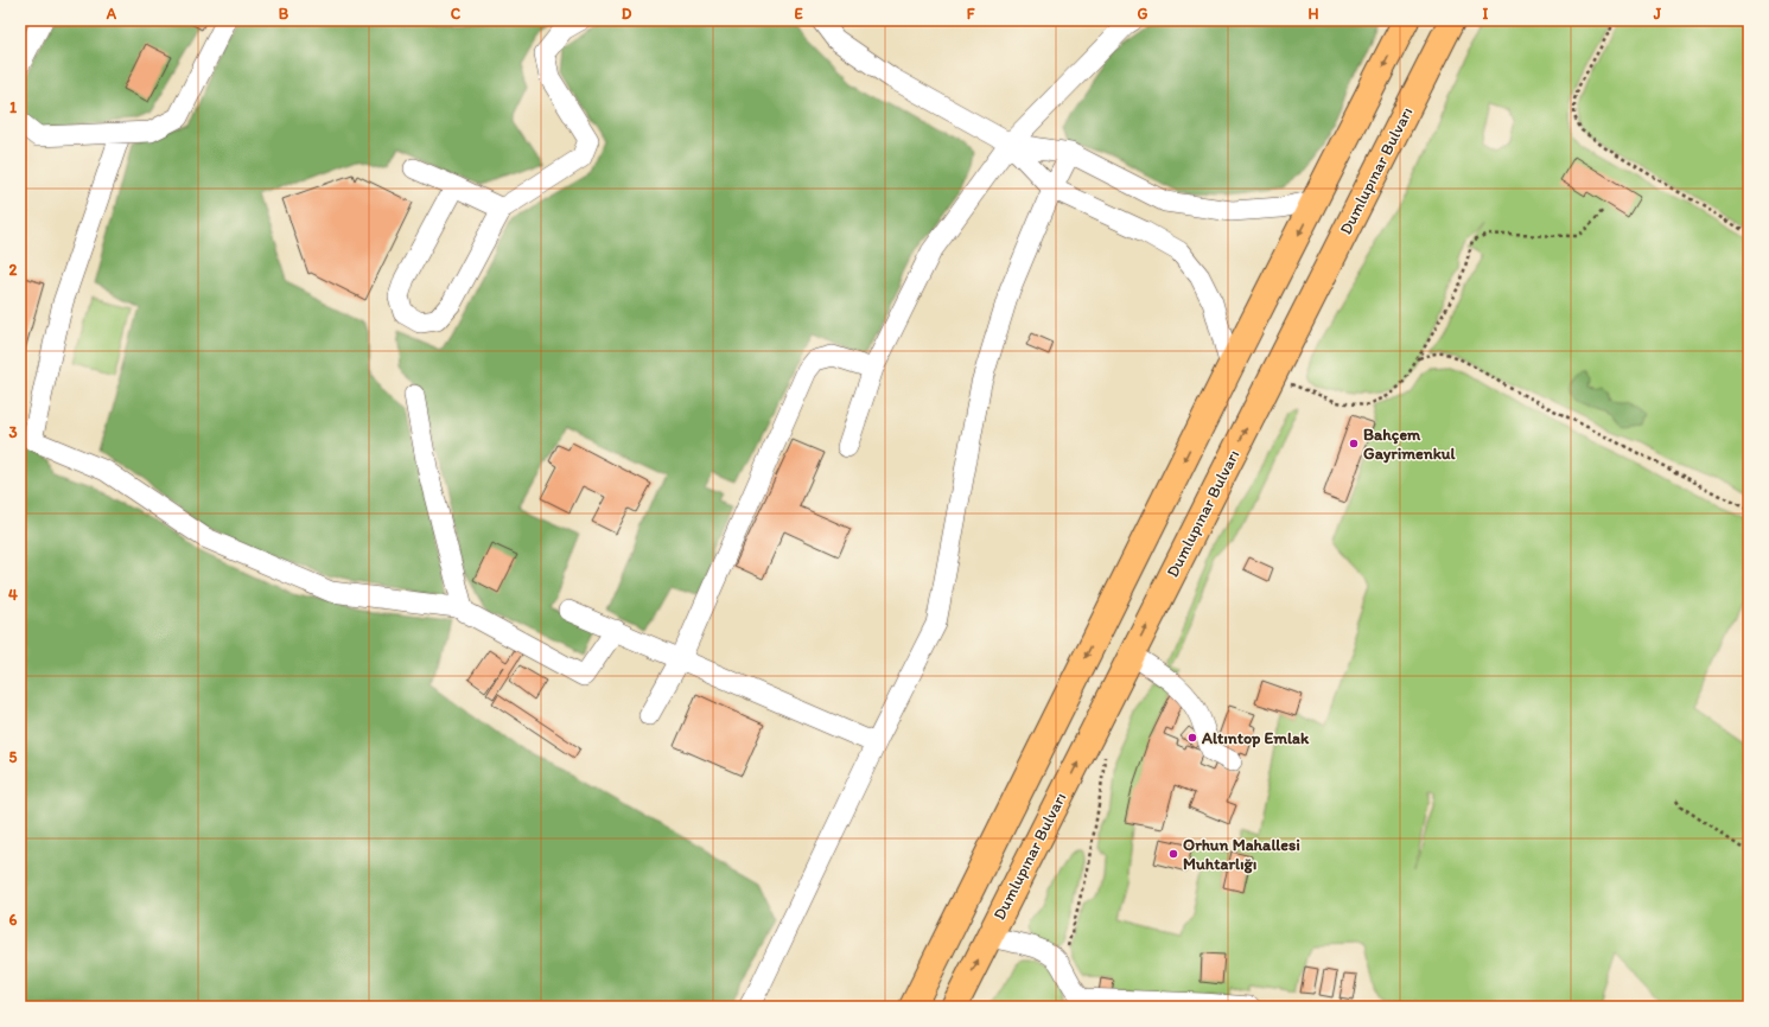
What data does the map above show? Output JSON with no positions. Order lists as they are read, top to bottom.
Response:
{
  "streets": {
    "highway": ["Dumlupınar Bulvarı"]
  },
  "places": ["Bahçem Gayrimenkul", "Altıntop Emlak", "Orhun Mahallesi Muhtarlığı"],
  "grid": {
    "columns": [
      "A",
      "B",
      "C",
      "D",
      "E",
      "F",
      "G",
      "H",
      "I",
      "J"
    ],
    "rows": [
      "1",
      "2",
      "3",
      "4",
      "5",
      "6"
    ]
  }
}
